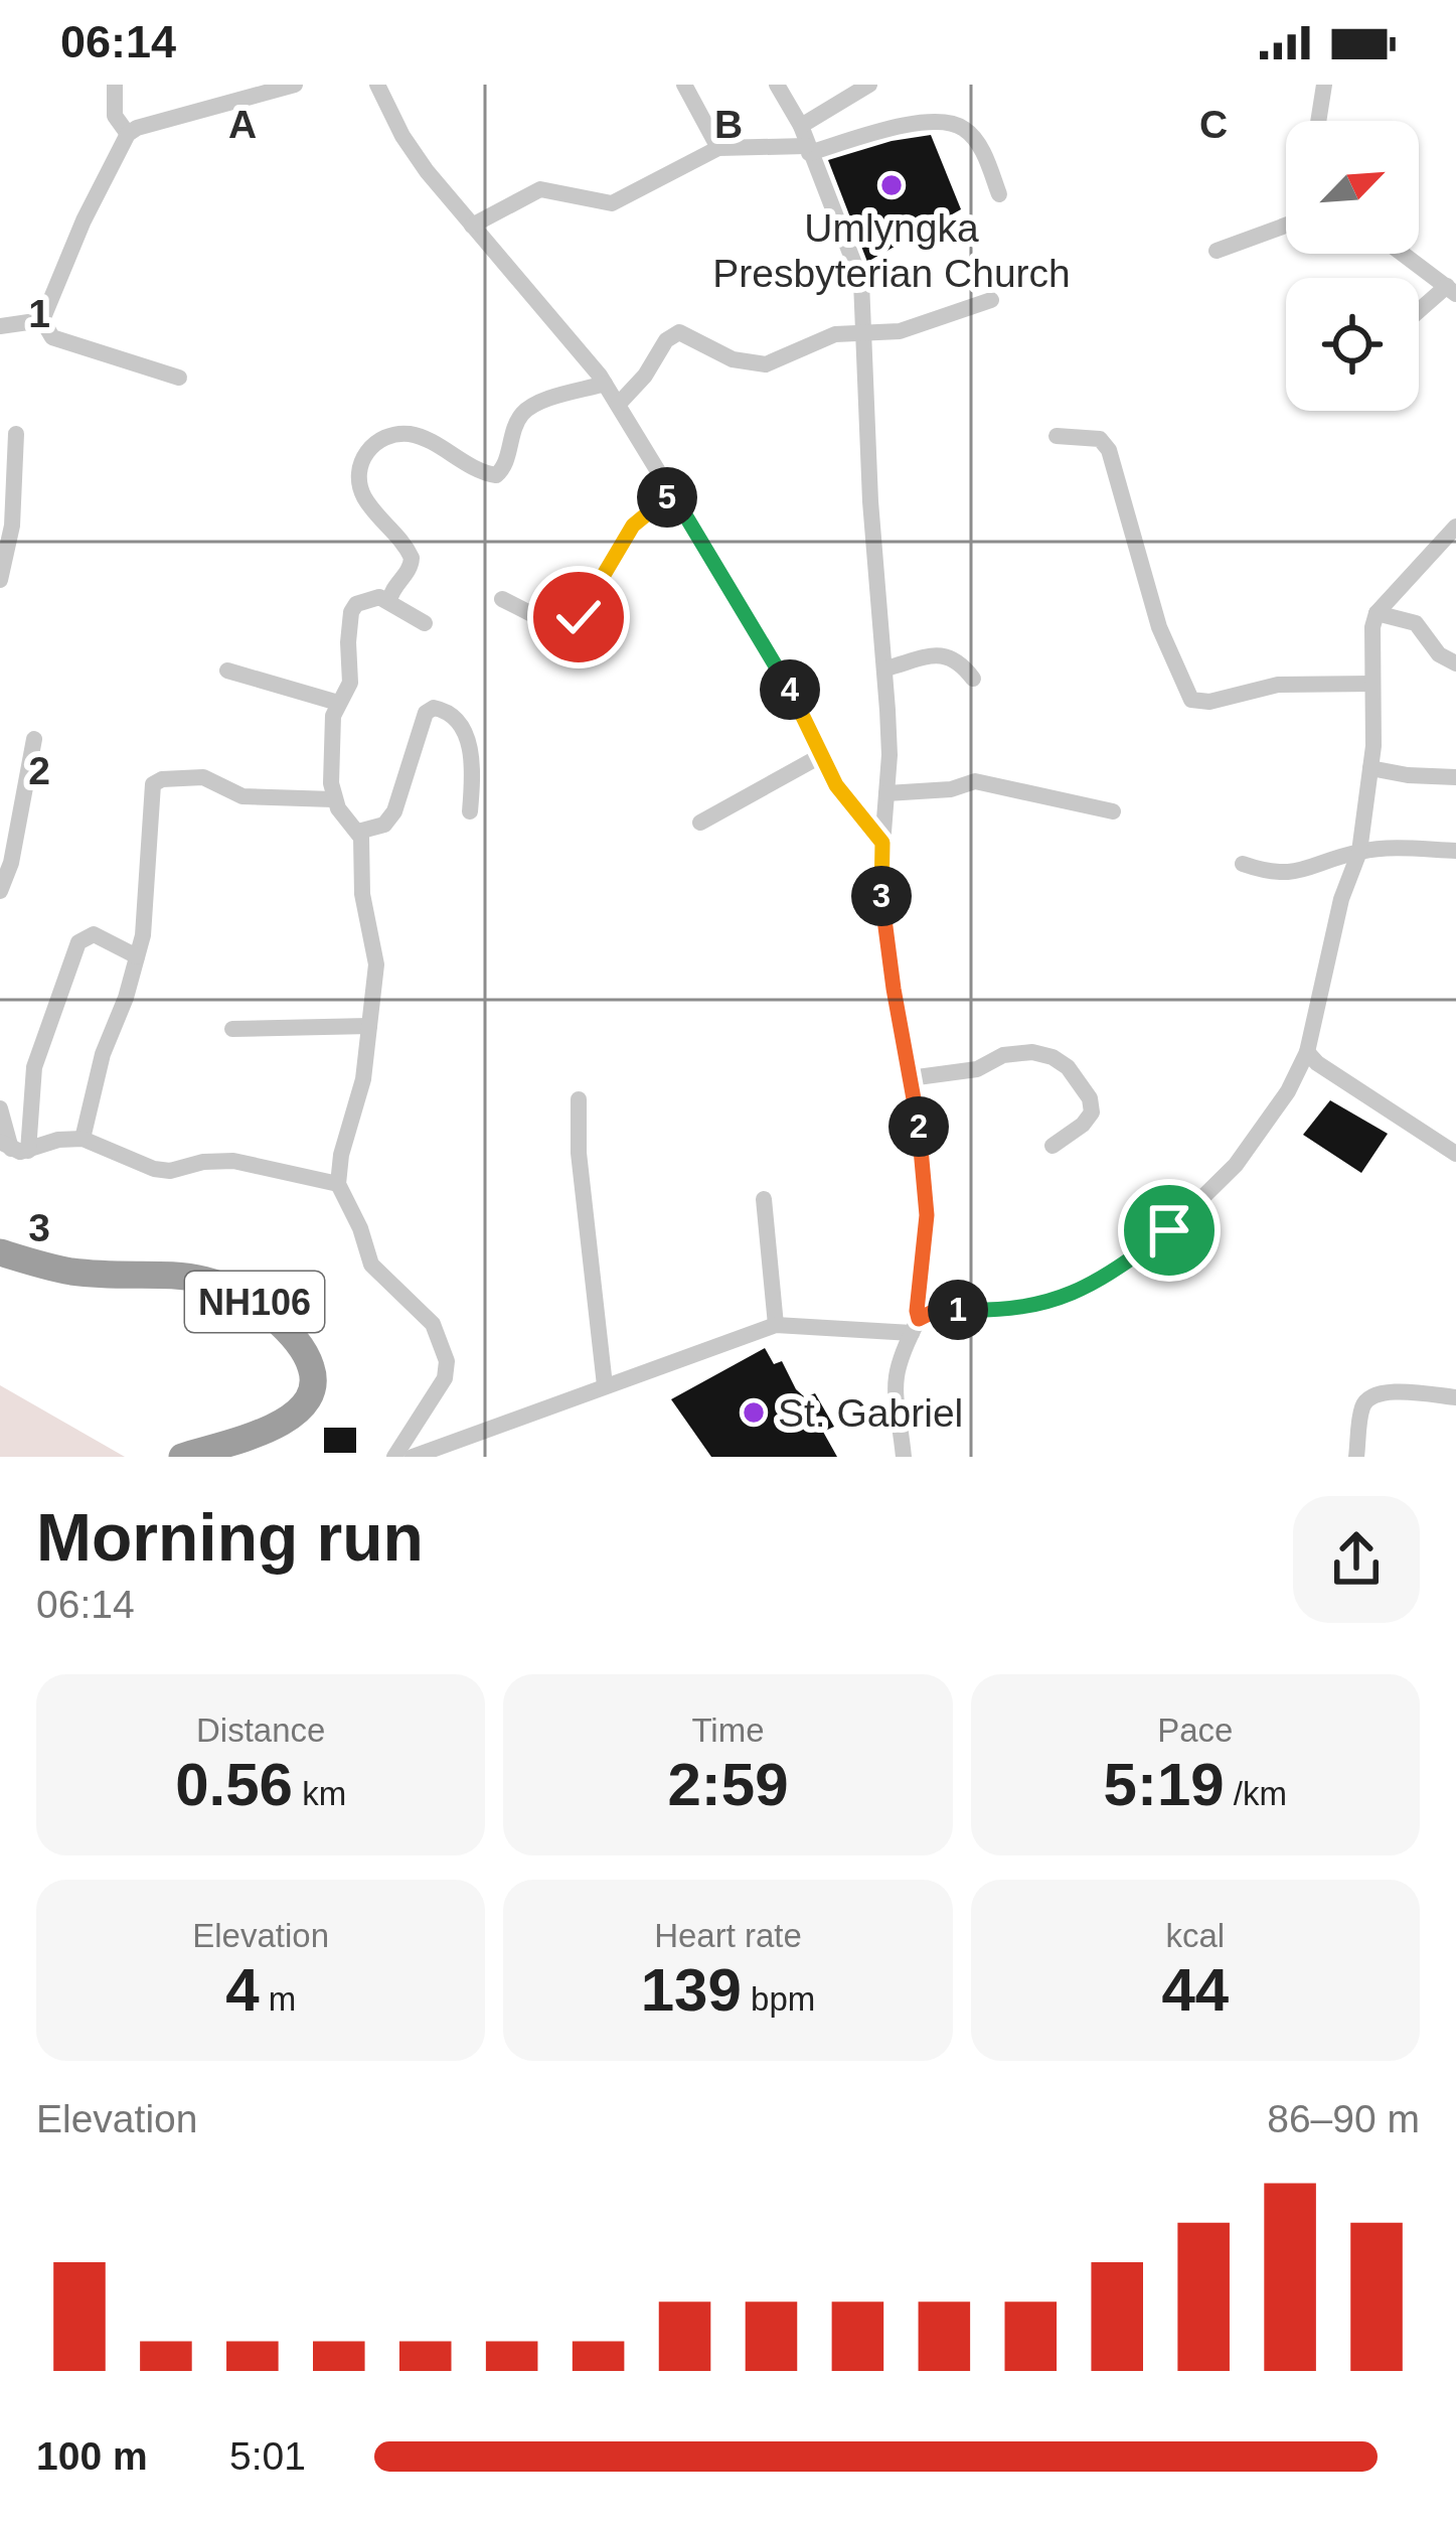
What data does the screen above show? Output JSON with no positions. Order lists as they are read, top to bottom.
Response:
{
  "streets": {
    "highway": ["NH106"]
  },
  "places": ["Umlyngka Presbyterian Church", "St. Gabriel"],
  "north": "top right",
  "page": {
    "status": "06:14",
    "pins": [
      "5",
      "4",
      "3",
      "2",
      "1"
    ],
    "heading": ["Morning run", "06:14"],
    "stats": [
      ["Distance", "0.56 km"],
      ["Time", "2:59"],
      ["Pace", "5:19 /km"],
      ["Elevation", "4 m"],
      ["Heart rate", "139 bpm"],
      ["kcal", "44"]
    ],
    "chart": ["Elevation", "86–90 m"],
    "list": [
      {
        "name": "100 m",
        "note": "5:01"
      }
    ]
  },
  "grid": {
    "columns": ["A", "B", "C"],
    "rows": ["1", "2", "3"]
  }
}
